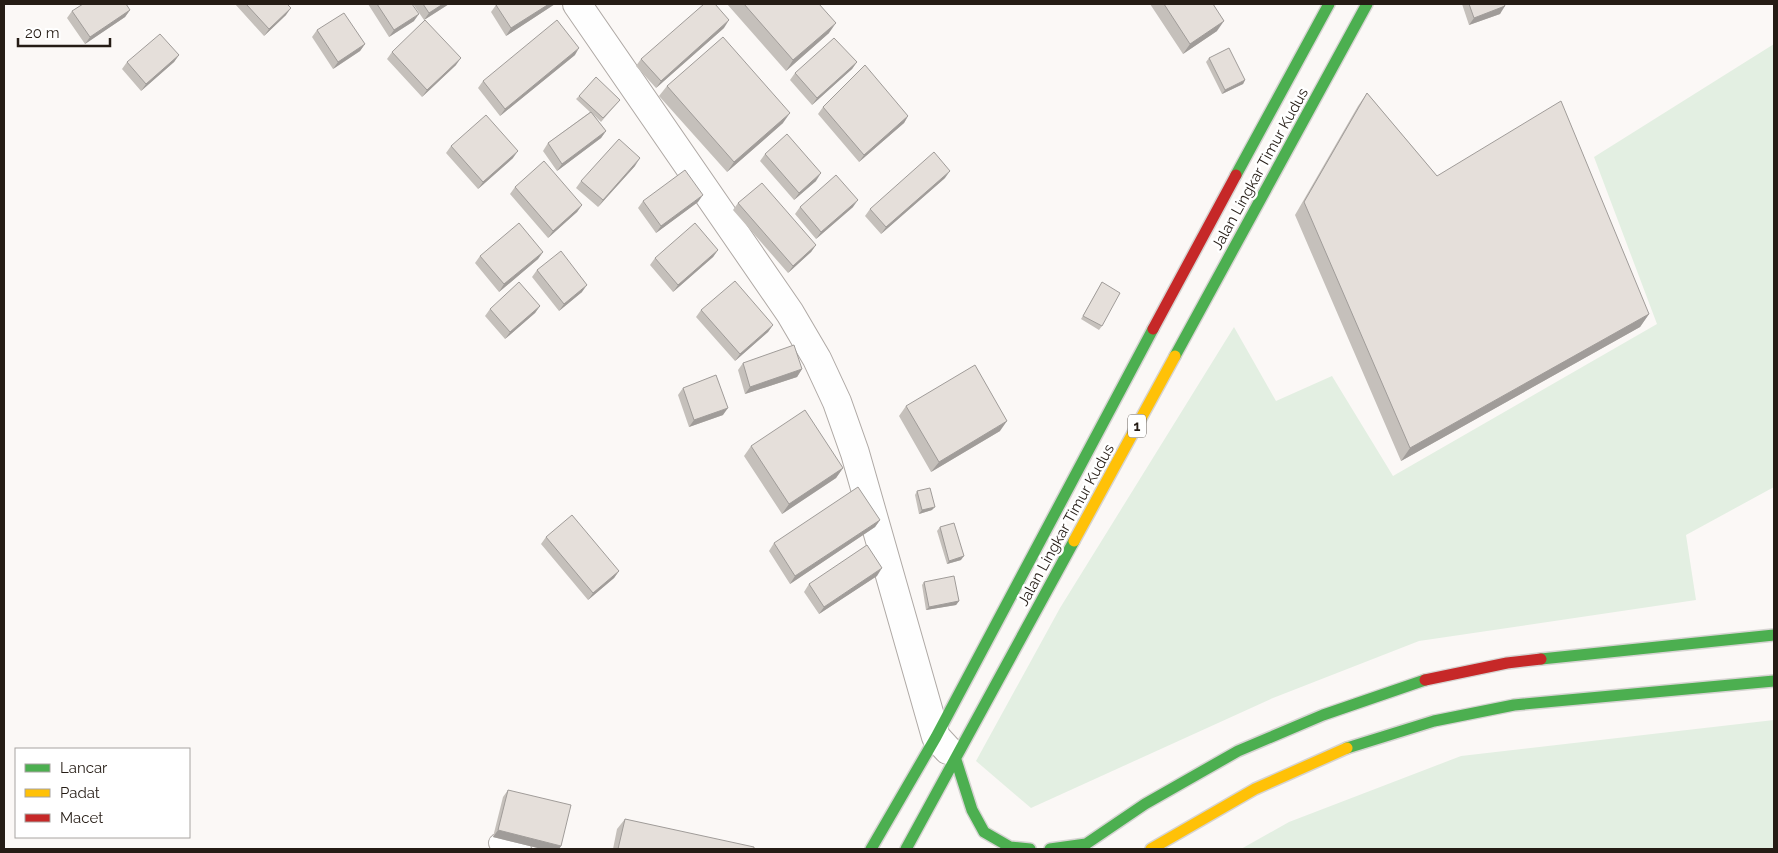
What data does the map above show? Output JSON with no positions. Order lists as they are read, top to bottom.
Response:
{
  "streets": {
    "main road": ["Jalan Lingkar Timur Kudus", "1"]
  },
  "legend": ["Lancar", "Padat", "Macet"],
  "scale_bar": "20 m"
}
